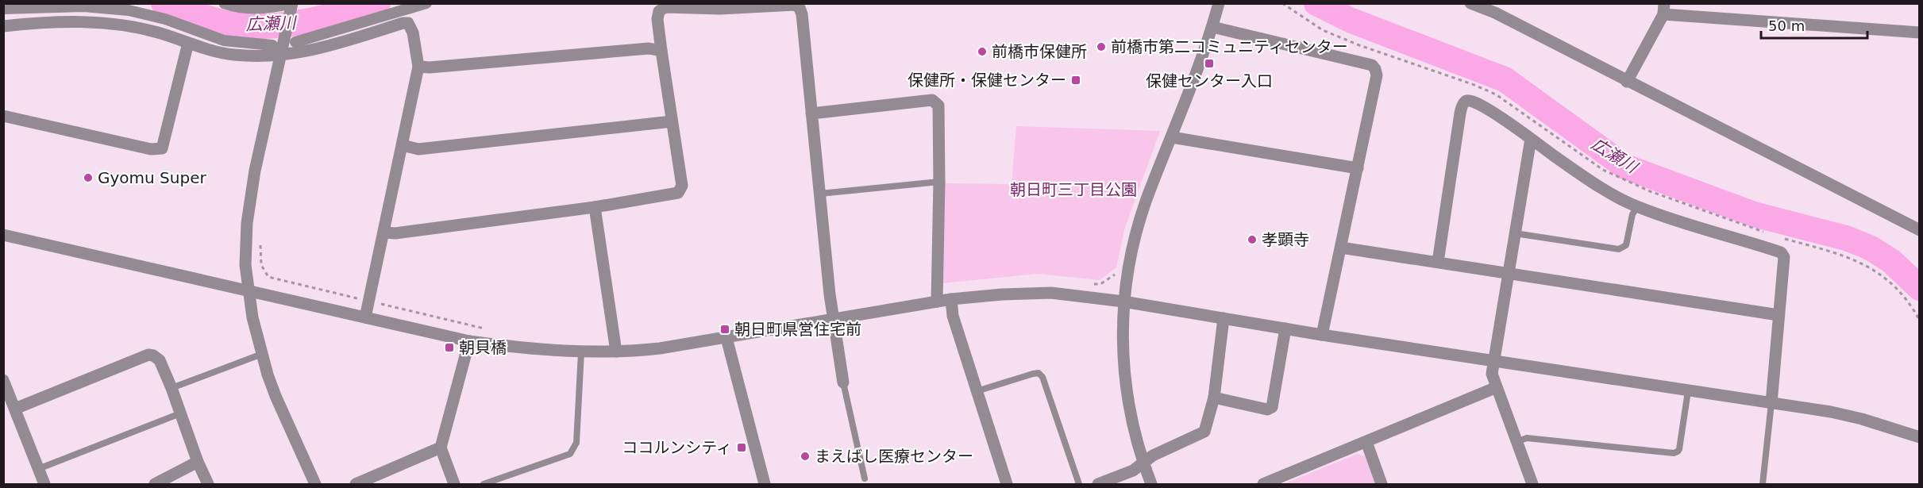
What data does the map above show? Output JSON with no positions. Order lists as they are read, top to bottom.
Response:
{
  "water": ["広瀬川"],
  "parks": ["朝日町三丁目公園"],
  "places": {
    "other": [
      "前橋市第二コミュニティセンター",
      "前橋市保健所",
      "Gyomu Super",
      "孝顕寺",
      "まえばし医療センター"
    ],
    "transit": [
      "保健センター入口",
      "保健所・保健センター",
      "朝日町県営住宅前",
      "朝貝橋",
      "ココルンシティ"
    ]
  },
  "scale_bar": "50 m"
}
